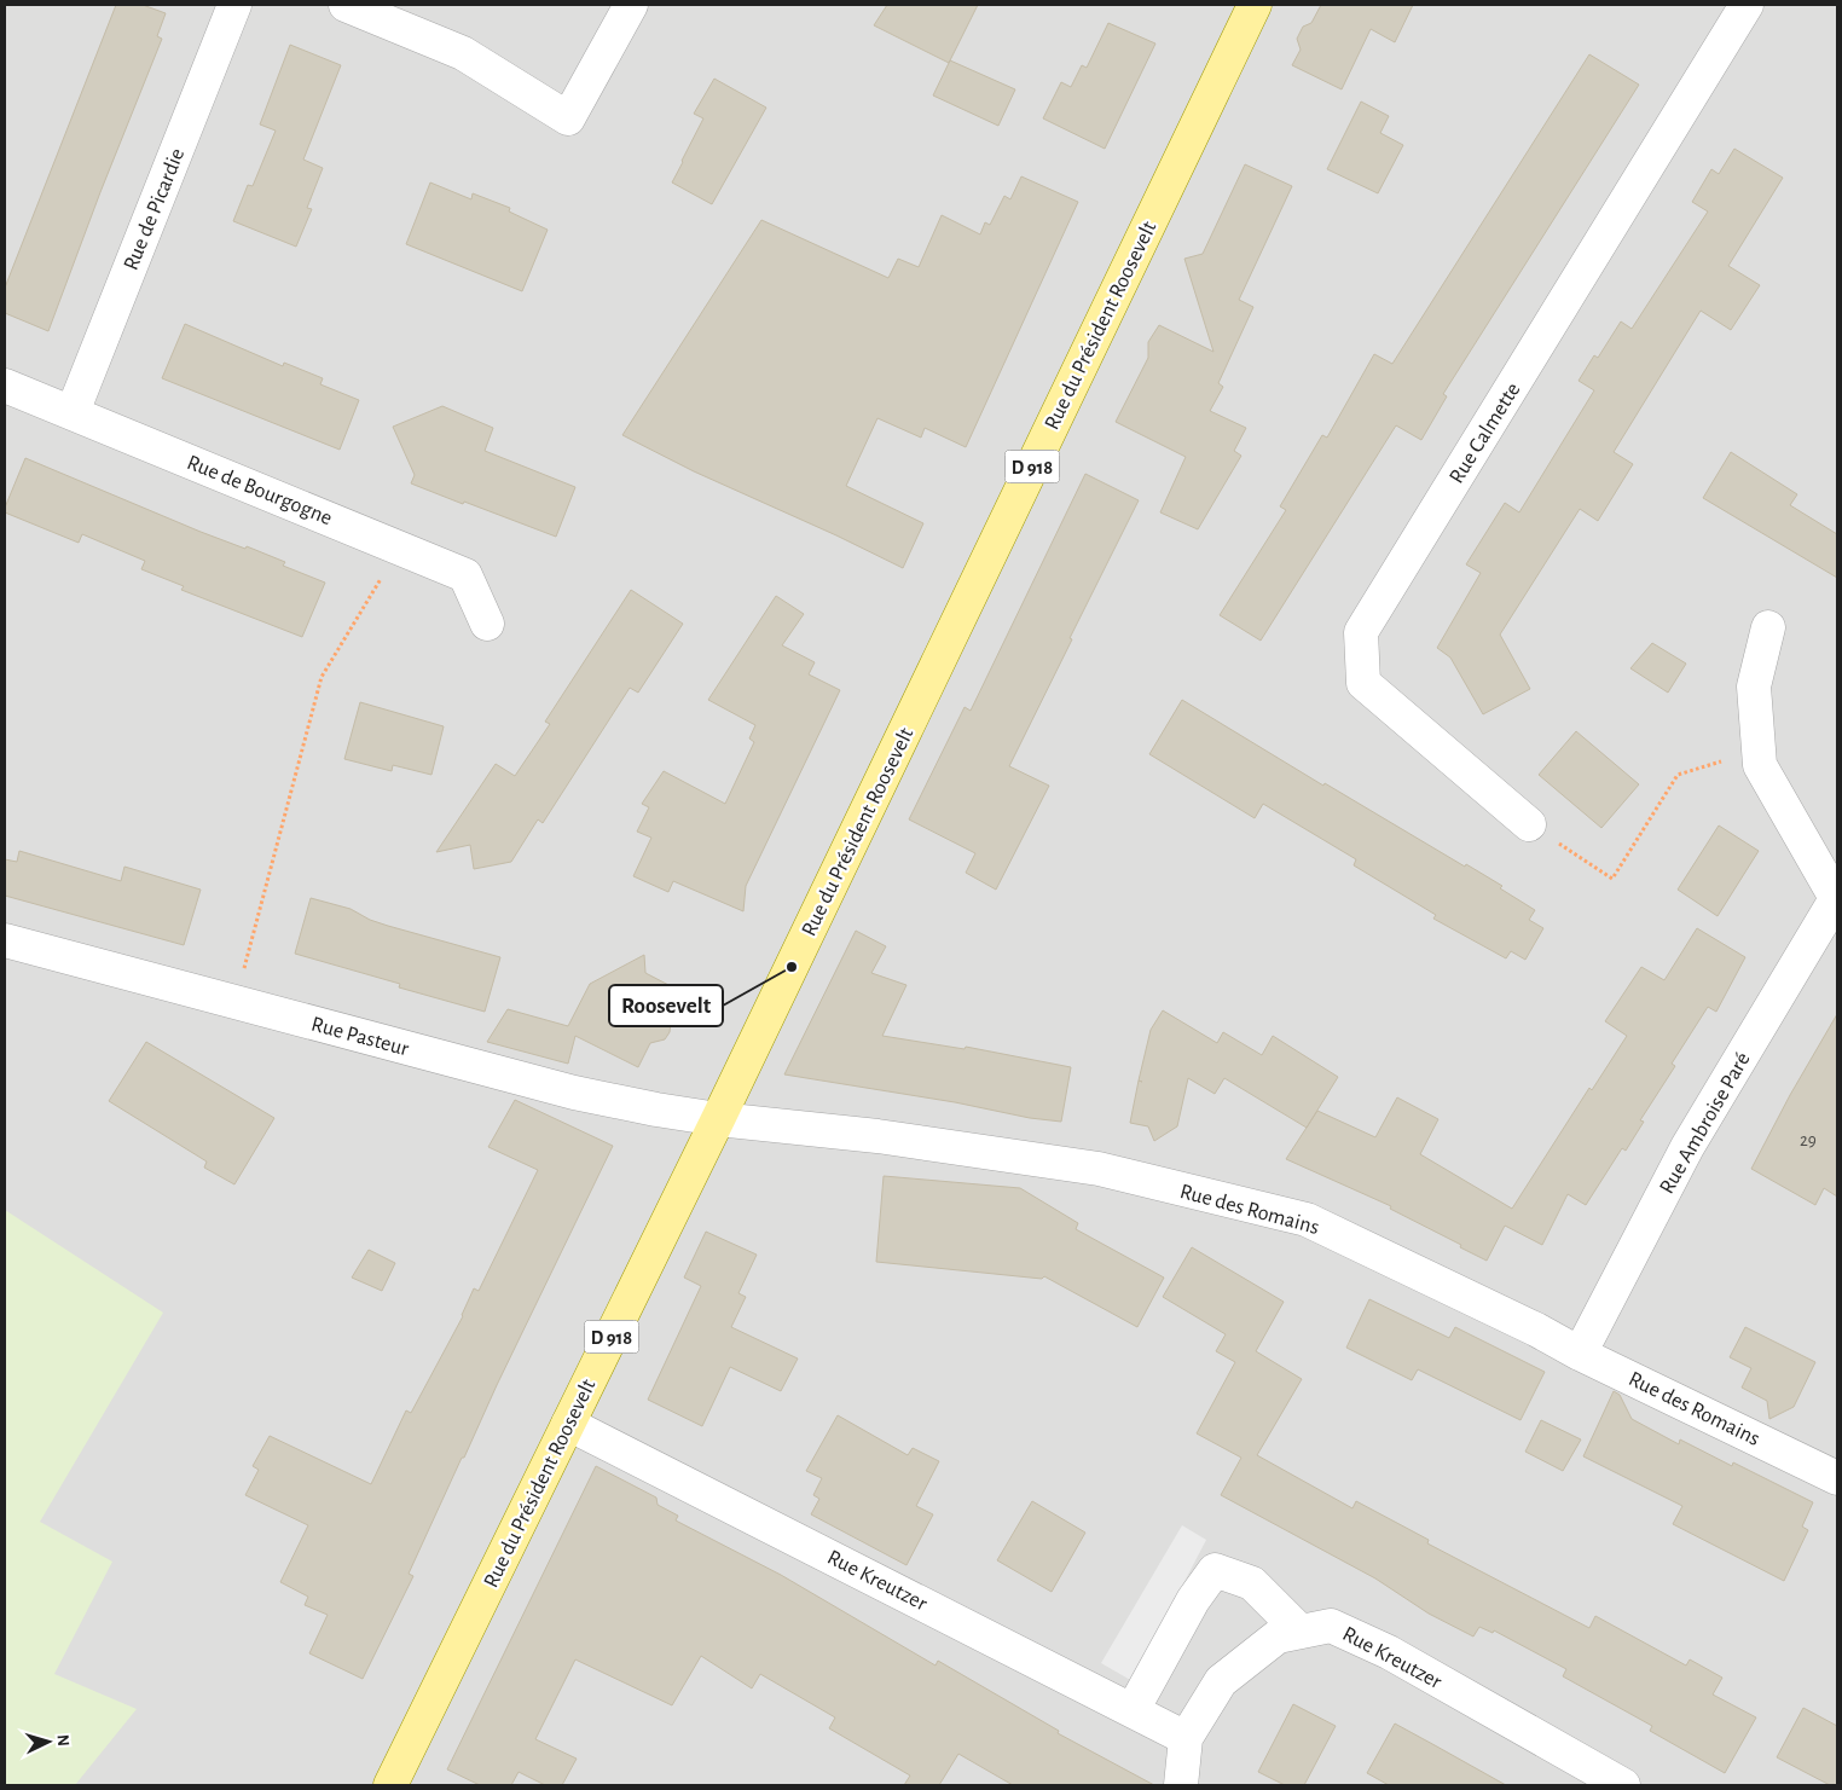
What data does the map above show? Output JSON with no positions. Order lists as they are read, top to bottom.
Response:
{
  "streets": {
    "main road": ["Rue du Président Roosevelt", "D 918"],
    "street": [
      "Rue de Picardie",
      "Rue Calmette",
      "Rue de Bourgogne",
      "Rue Pasteur",
      "Rue Ambroise Paré",
      "Rue des Romains",
      "Rue Kreutzer"
    ]
  },
  "crossings": [
    ["Rue de Picardie", "Rue de Bourgogne"],
    ["Rue du Président Roosevelt", "Rue Pasteur"],
    ["Rue du Président Roosevelt", "Rue des Romains"],
    ["Rue du Président Roosevelt", "Rue Kreutzer"],
    ["Rue Pasteur", "Rue des Romains"],
    ["Rue Ambroise Paré", "Rue des Romains"]
  ],
  "places": ["Roosevelt"],
  "house_numbers": ["29"],
  "north": "right"
}
